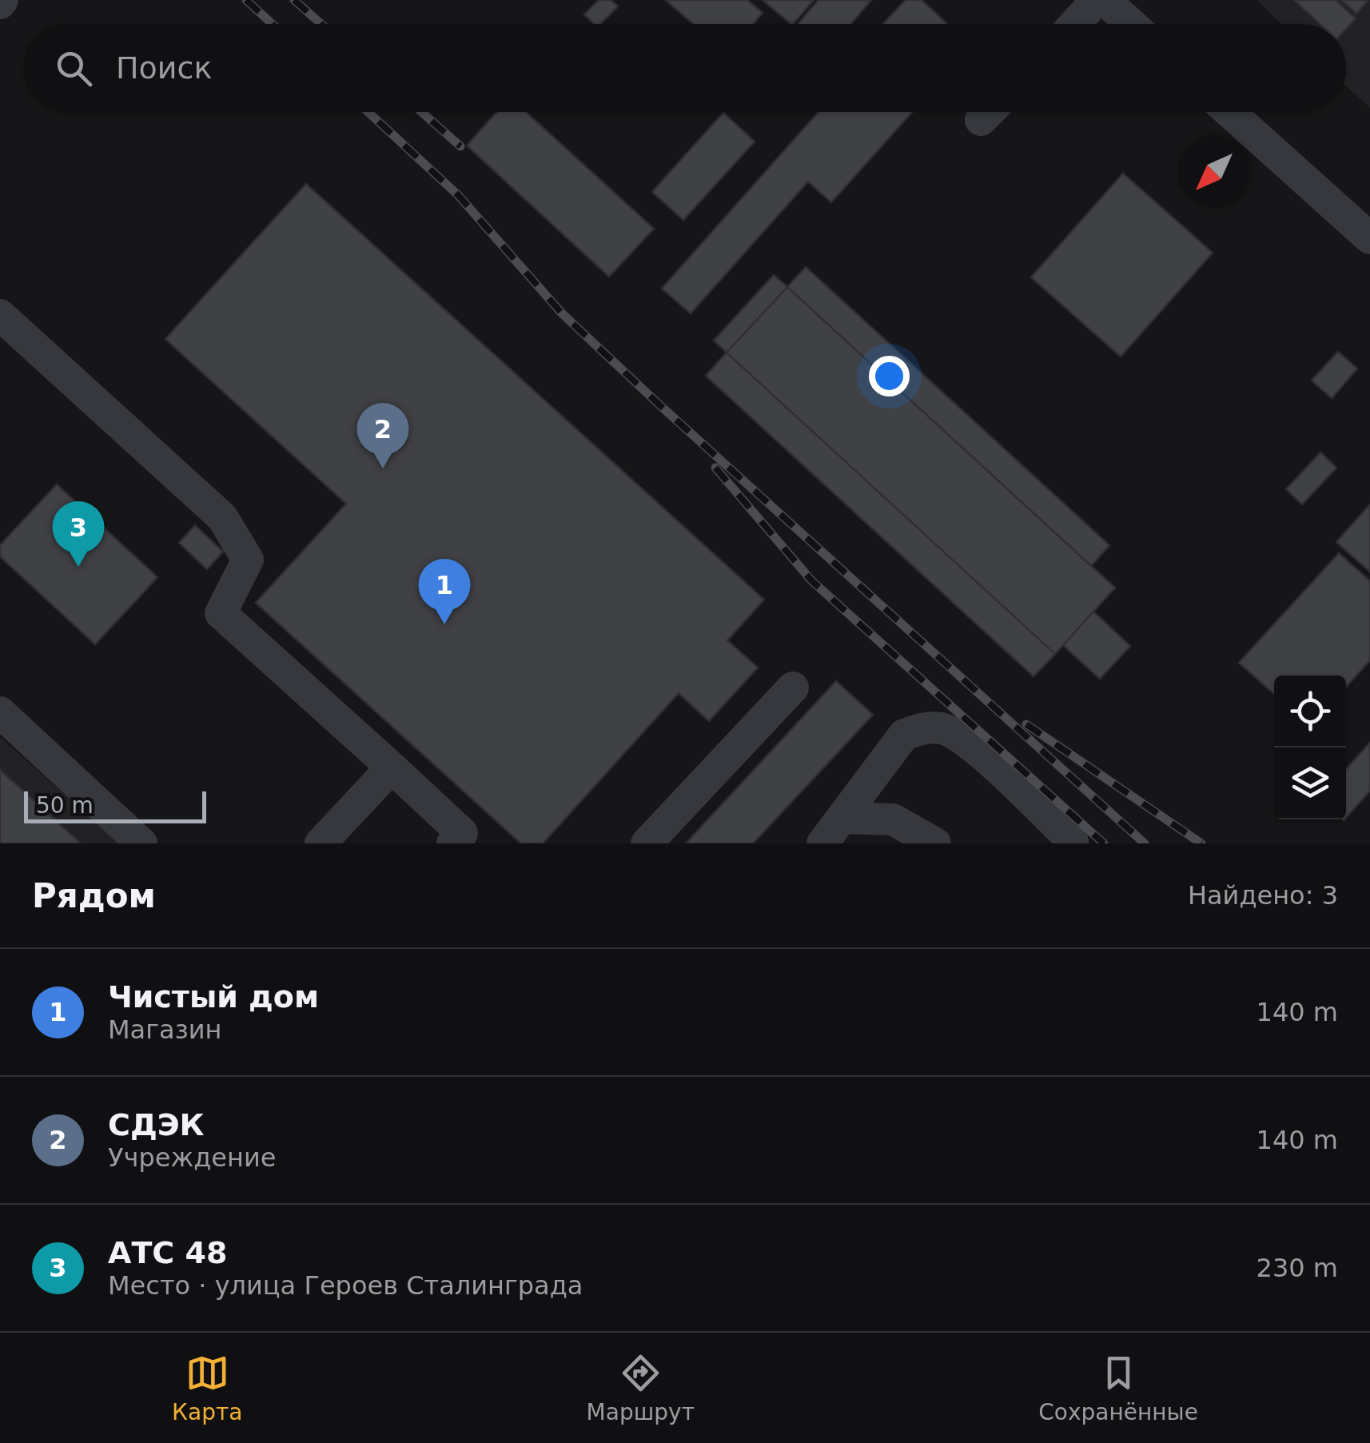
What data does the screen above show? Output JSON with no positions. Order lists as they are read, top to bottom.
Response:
{
  "scale_bar": "50 m",
  "north": "bottom left",
  "page": {
    "search": "Поиск",
    "pins": ["2", "3", "1"],
    "scale": "50 m",
    "heading": ["Рядом", "Найдено: 3"],
    "list": [
      {
        "mark": "1",
        "name": "Чистый дом",
        "note": "Магазин",
        "value": "140 m"
      },
      {
        "mark": "2",
        "name": "СДЭК",
        "note": "Учреждение",
        "value": "140 m"
      },
      {
        "mark": "3",
        "name": "АТС 48",
        "note": "Место · улица Героев Сталинграда",
        "value": "230 m"
      }
    ],
    "nav": ["Карта", "Маршрут", "Сохранённые"]
  }
}
